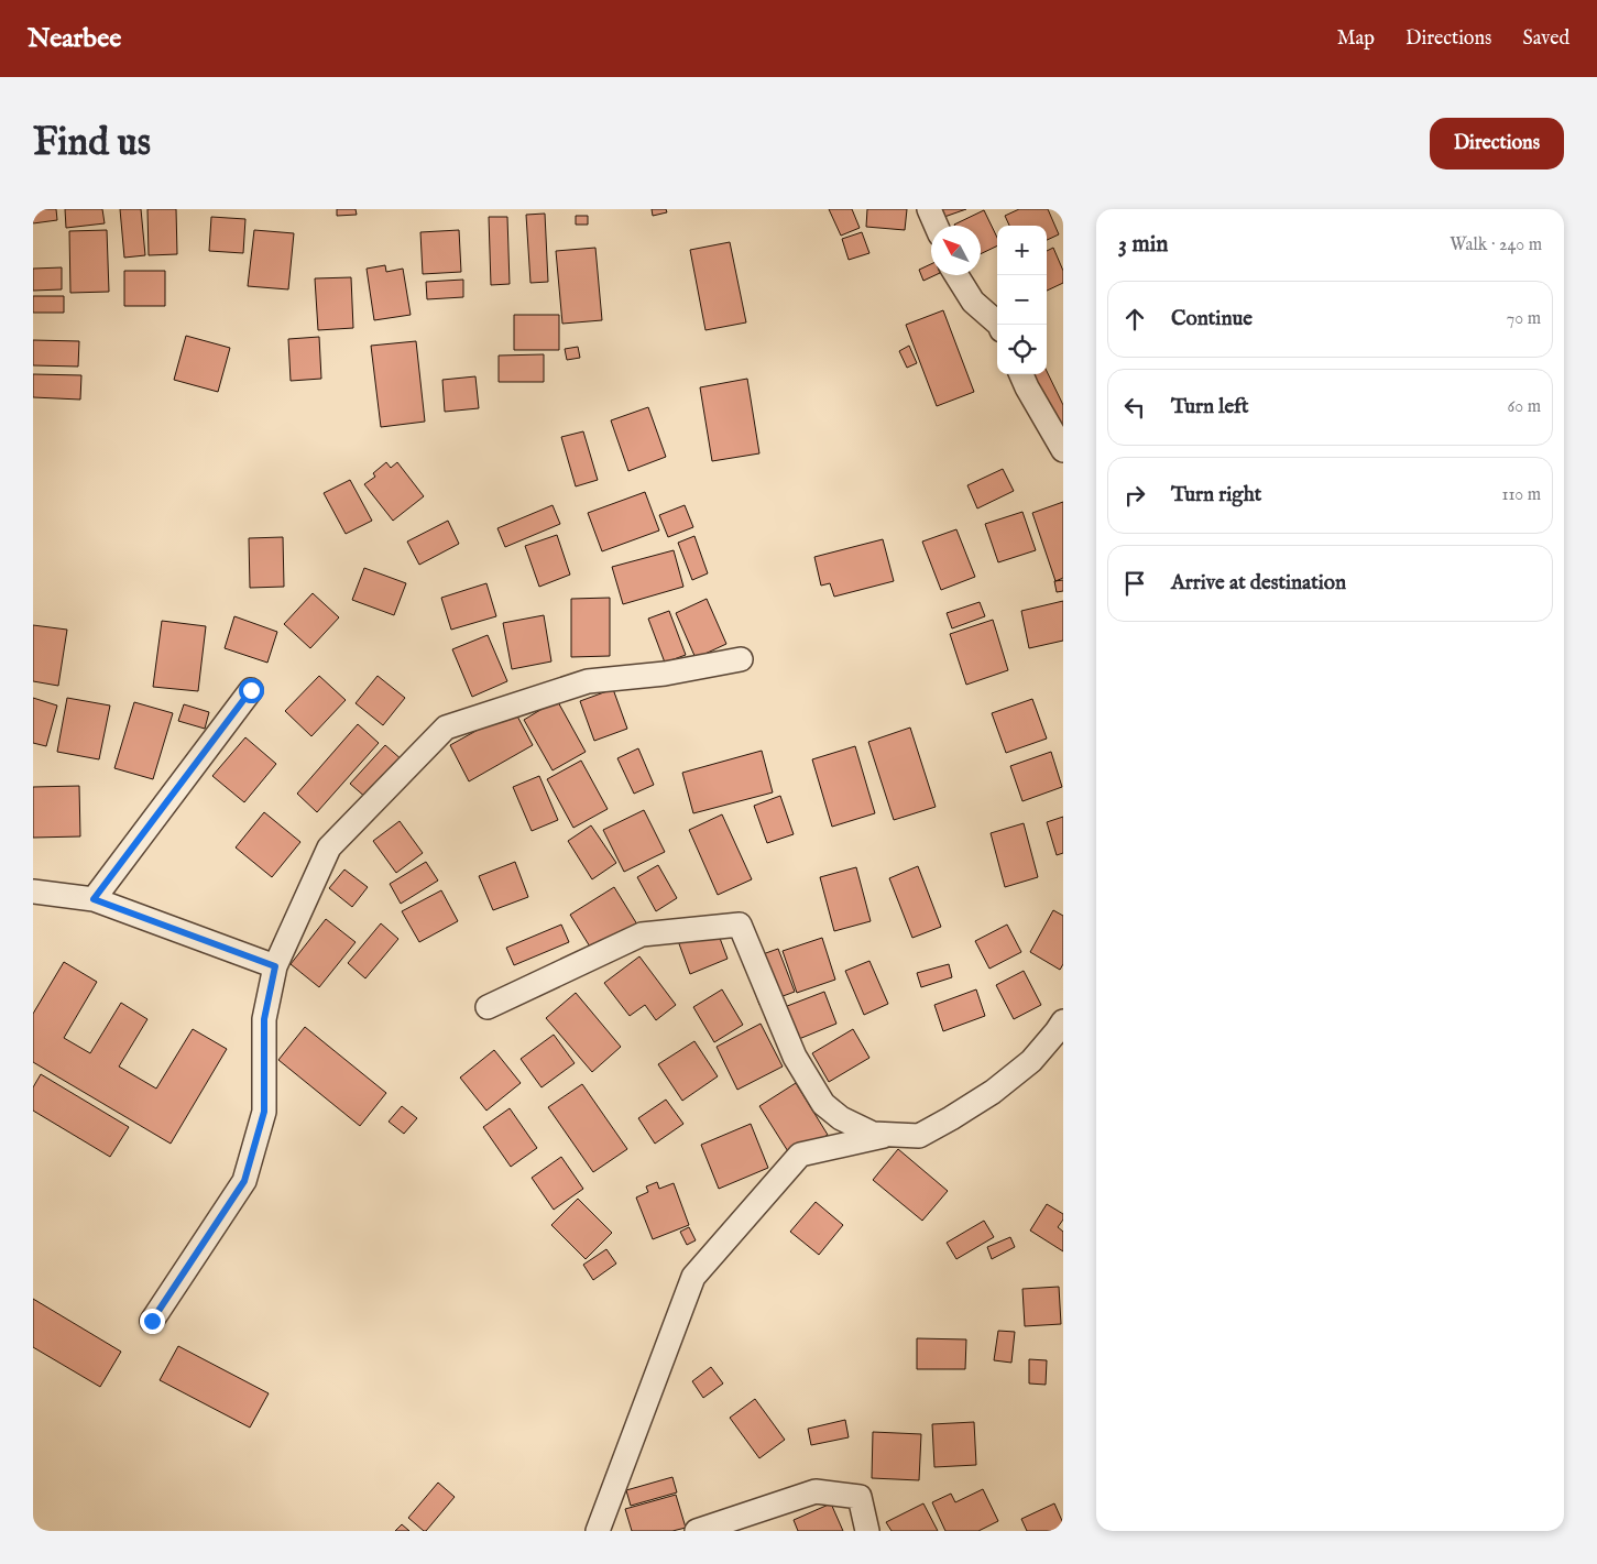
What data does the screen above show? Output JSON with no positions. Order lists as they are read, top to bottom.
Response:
{
  "north": "top left",
  "page": {
    "header": "Nearbee",
    "nav": ["Map", "Directions", "Saved"],
    "buttons": "Directions",
    "title": "Find us",
    "heading": ["3 min", "Walk · 240 m"],
    "map_buttons": ["+", "−"],
    "list": [
      ["Continue", "70 m"],
      ["Turn left", "60 m"],
      ["Turn right", "110 m"],
      "Arrive at destination"
    ]
  }
}
